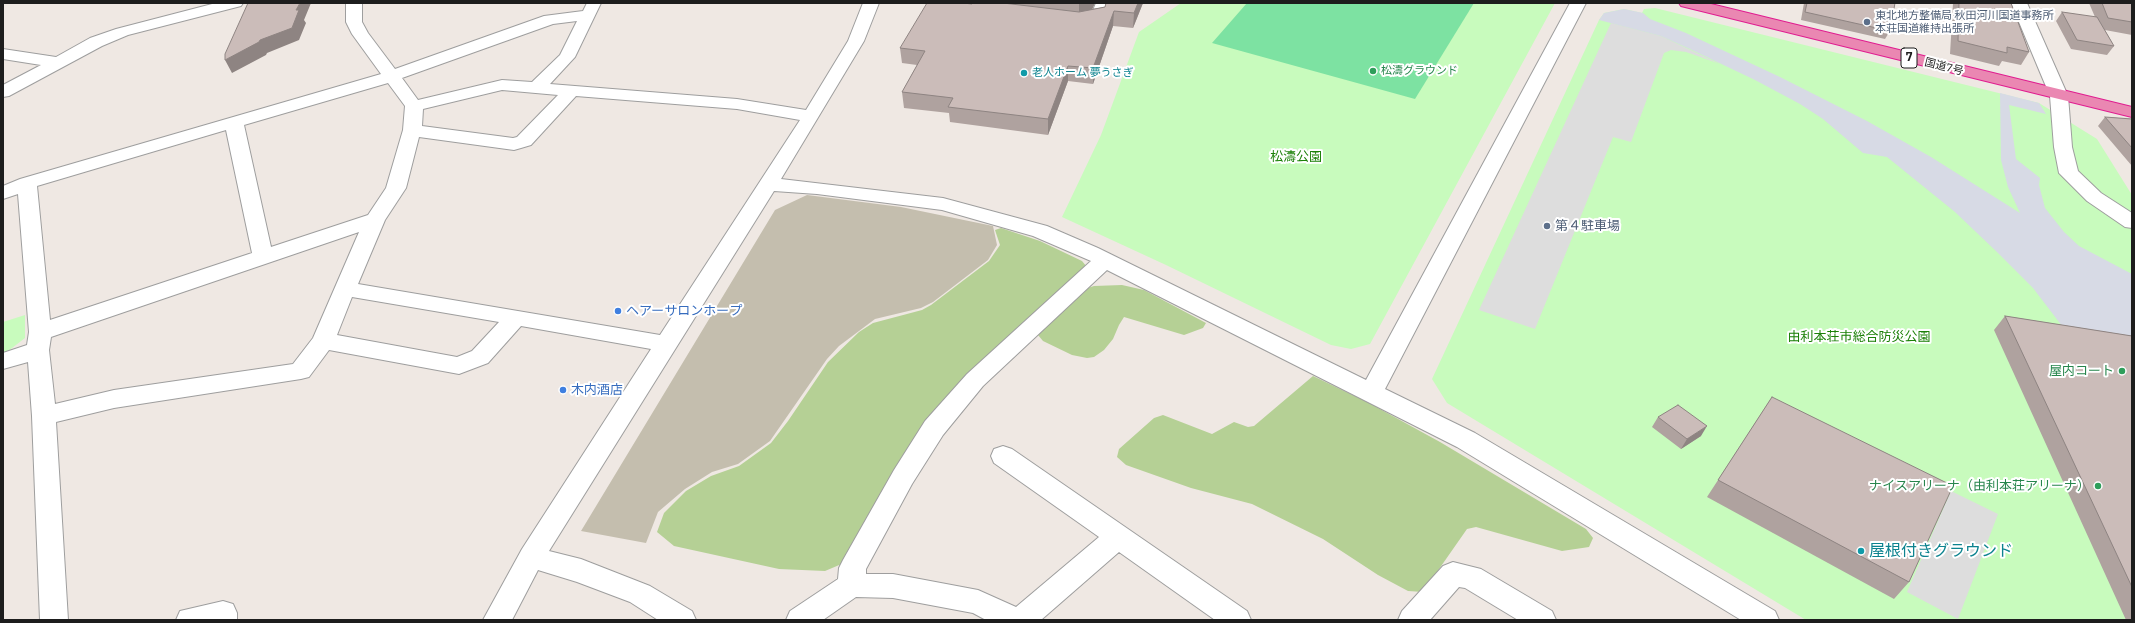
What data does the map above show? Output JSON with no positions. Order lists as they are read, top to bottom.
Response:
{
  "streets": {
    "highway": ["7", "国道7号"]
  },
  "parks": ["松濤公園", "由利本荘市総合防災公園"],
  "places": [
    "東北地方整備局 秋田河川国道事務所 本荘国道維持出張所",
    "松濤グラウンド",
    "老人ホーム 夢うさぎ",
    "第４駐車場",
    "ヘアーサロンホープ",
    "屋内コート",
    "木内酒店",
    "ナイスアリーナ（由利本荘アリーナ）",
    "屋根付きグラウンド"
  ]
}
